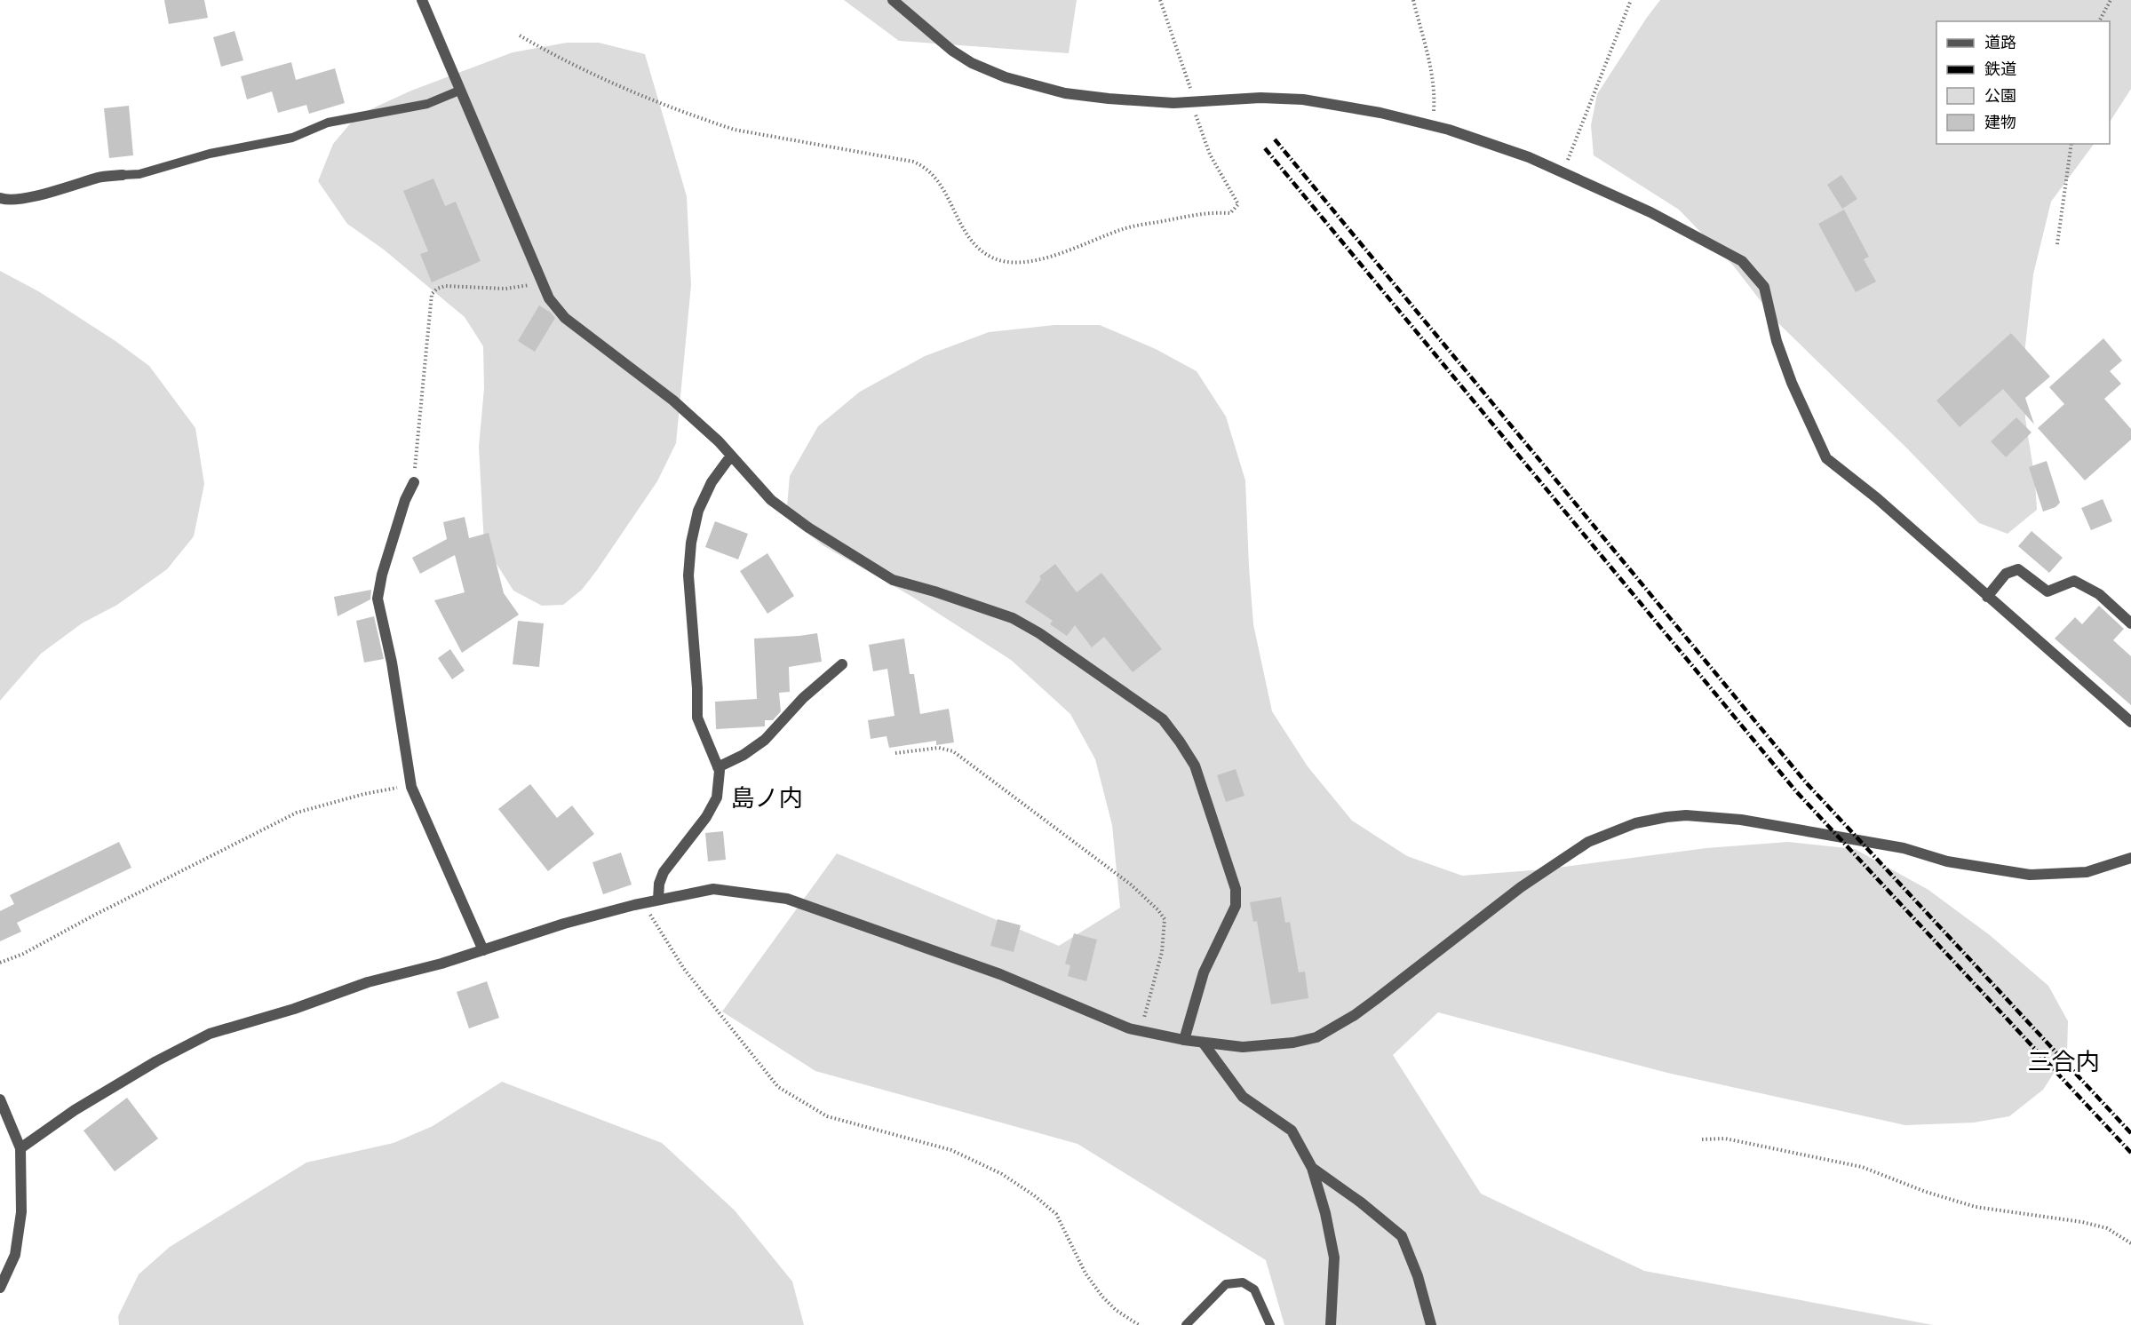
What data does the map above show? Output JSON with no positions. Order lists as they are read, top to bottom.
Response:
{
  "districts": ["島ノ内", "三合内"],
  "legend": [
    "道路",
    "鉄道",
    "公園",
    "建物"
  ]
}
